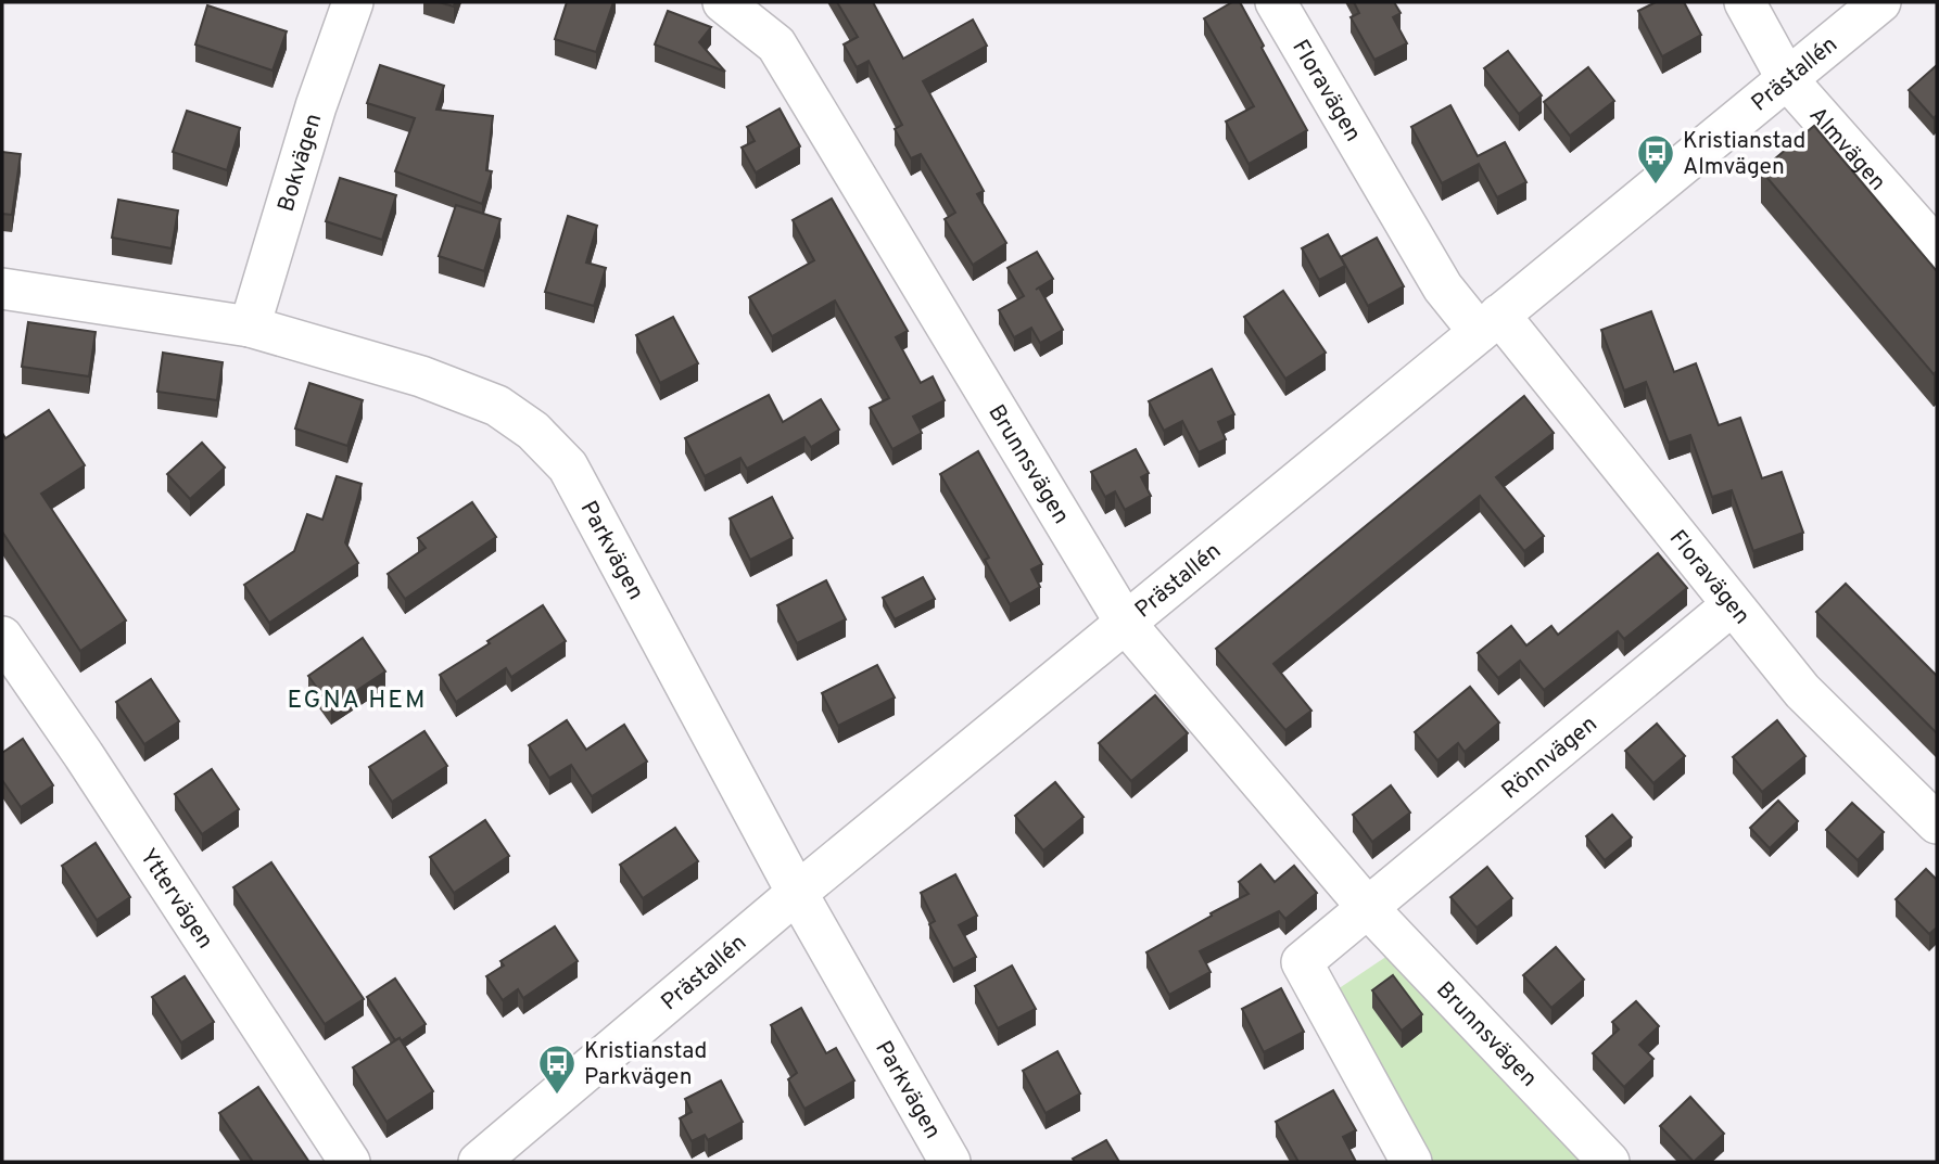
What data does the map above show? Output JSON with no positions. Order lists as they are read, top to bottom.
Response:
{
  "streets": {
    "street": [
      "Prästallén",
      "Floravägen",
      "Almvägen",
      "Bokvägen",
      "Brunnsvägen",
      "Parkvägen",
      "Rönnvägen",
      "Yttervägen"
    ]
  },
  "crossings": [
    ["Prästallén", "Floravägen"],
    ["Prästallén", "Almvägen"],
    ["Prästallén", "Brunnsvägen"],
    ["Prästallén", "Parkvägen"],
    ["Floravägen", "Rönnvägen"],
    ["Bokvägen", "Parkvägen"],
    ["Brunnsvägen", "Rönnvägen"]
  ],
  "districts": ["EGNA HEM"],
  "places": {
    "bus stop": ["Kristianstad Almvägen", "Kristianstad Parkvägen"]
  }
}
